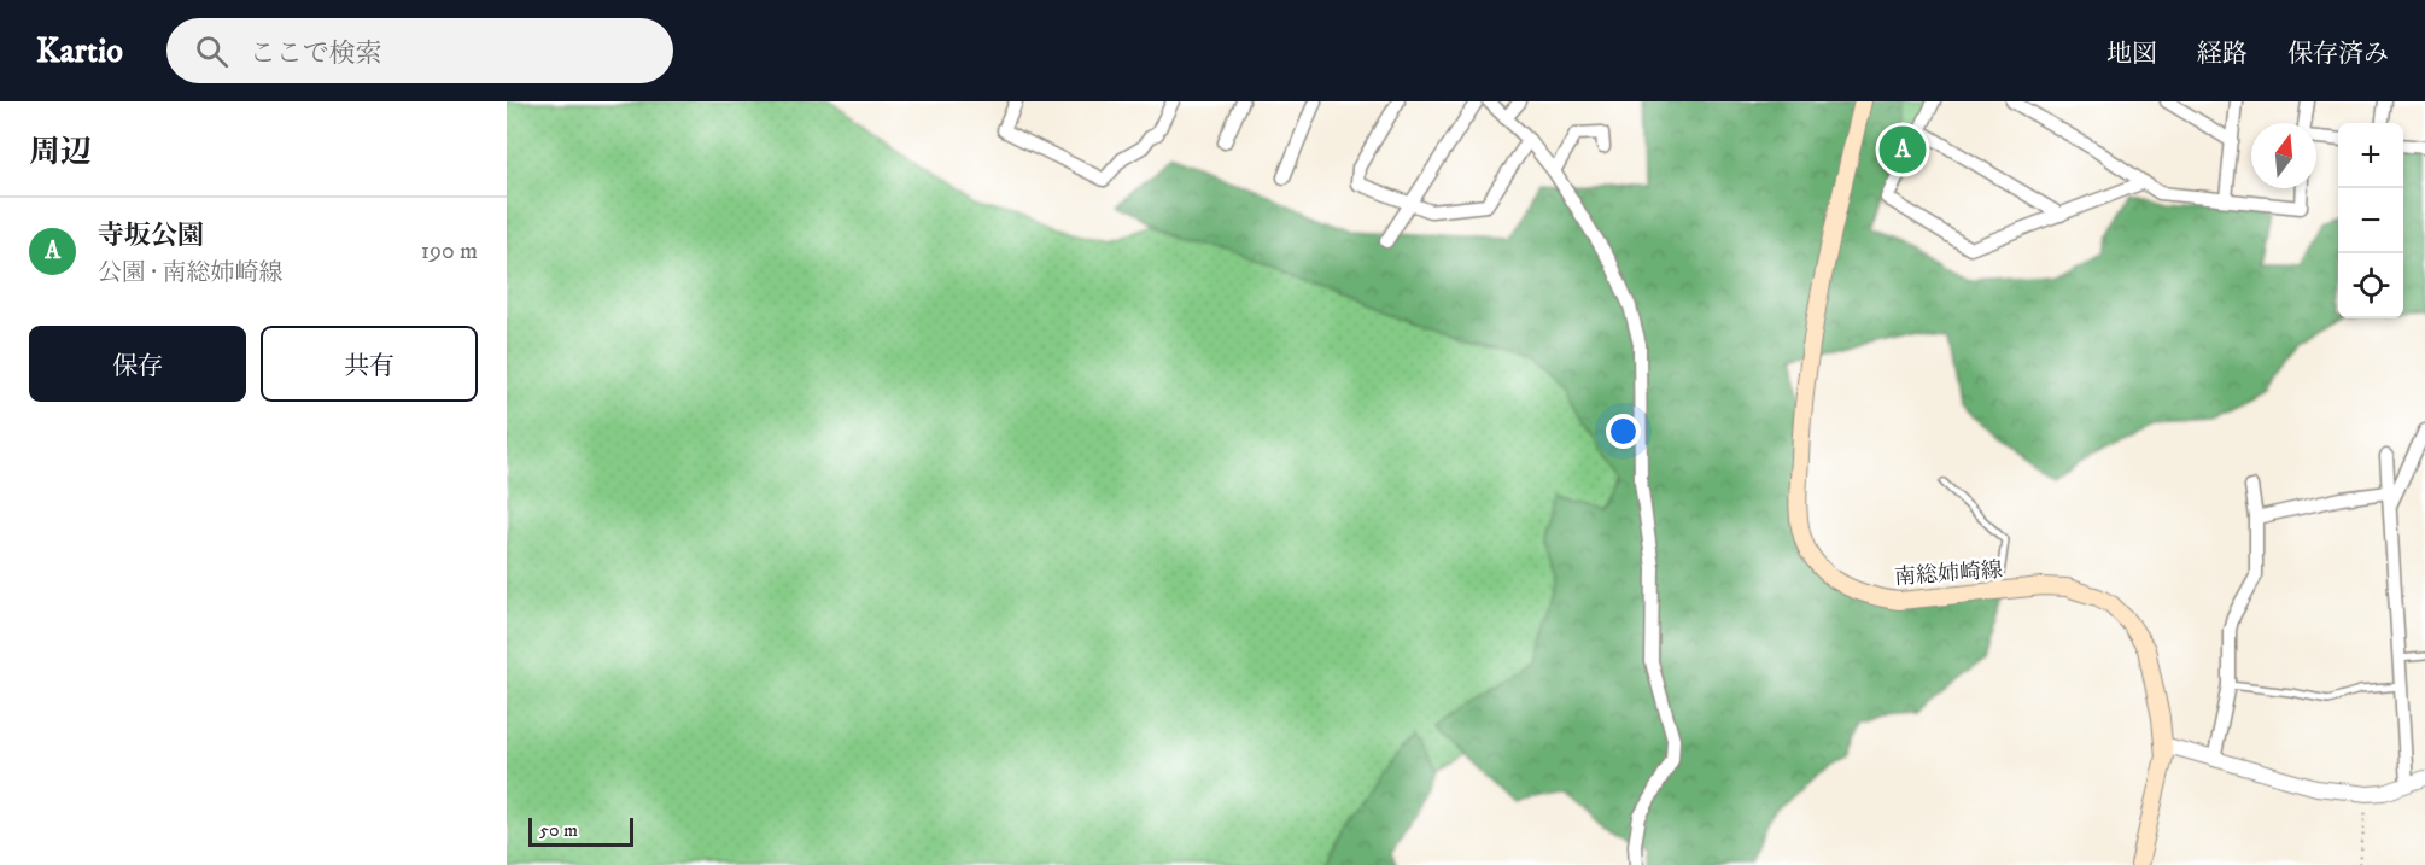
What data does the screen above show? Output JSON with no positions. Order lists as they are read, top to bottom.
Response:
{
  "streets": {
    "main road": ["南総姉崎線"]
  },
  "scale_bar": "50 m",
  "north": "top",
  "page": {
    "header": "Kartio",
    "search": "ここで検索",
    "nav": ["地図", "経路", "保存済み"],
    "heading": "周辺",
    "map_buttons": ["+", "−"],
    "pins": "A",
    "list": [
      {
        "mark": "A",
        "name": "寺坂公園",
        "note": "公園 · 南総姉崎線",
        "value": "190 m"
      }
    ],
    "buttons": ["保存", "共有"],
    "scale": "50 m"
  }
}
